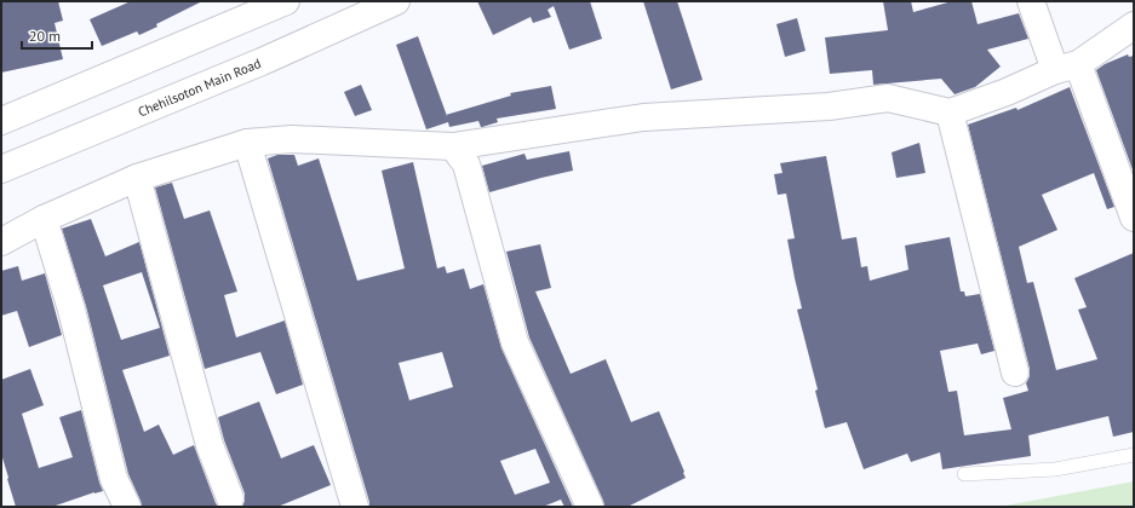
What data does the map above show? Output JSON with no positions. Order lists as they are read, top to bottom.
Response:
{
  "streets": {
    "street": ["Chehilsoton Main Road"]
  },
  "scale_bar": "20 m"
}
